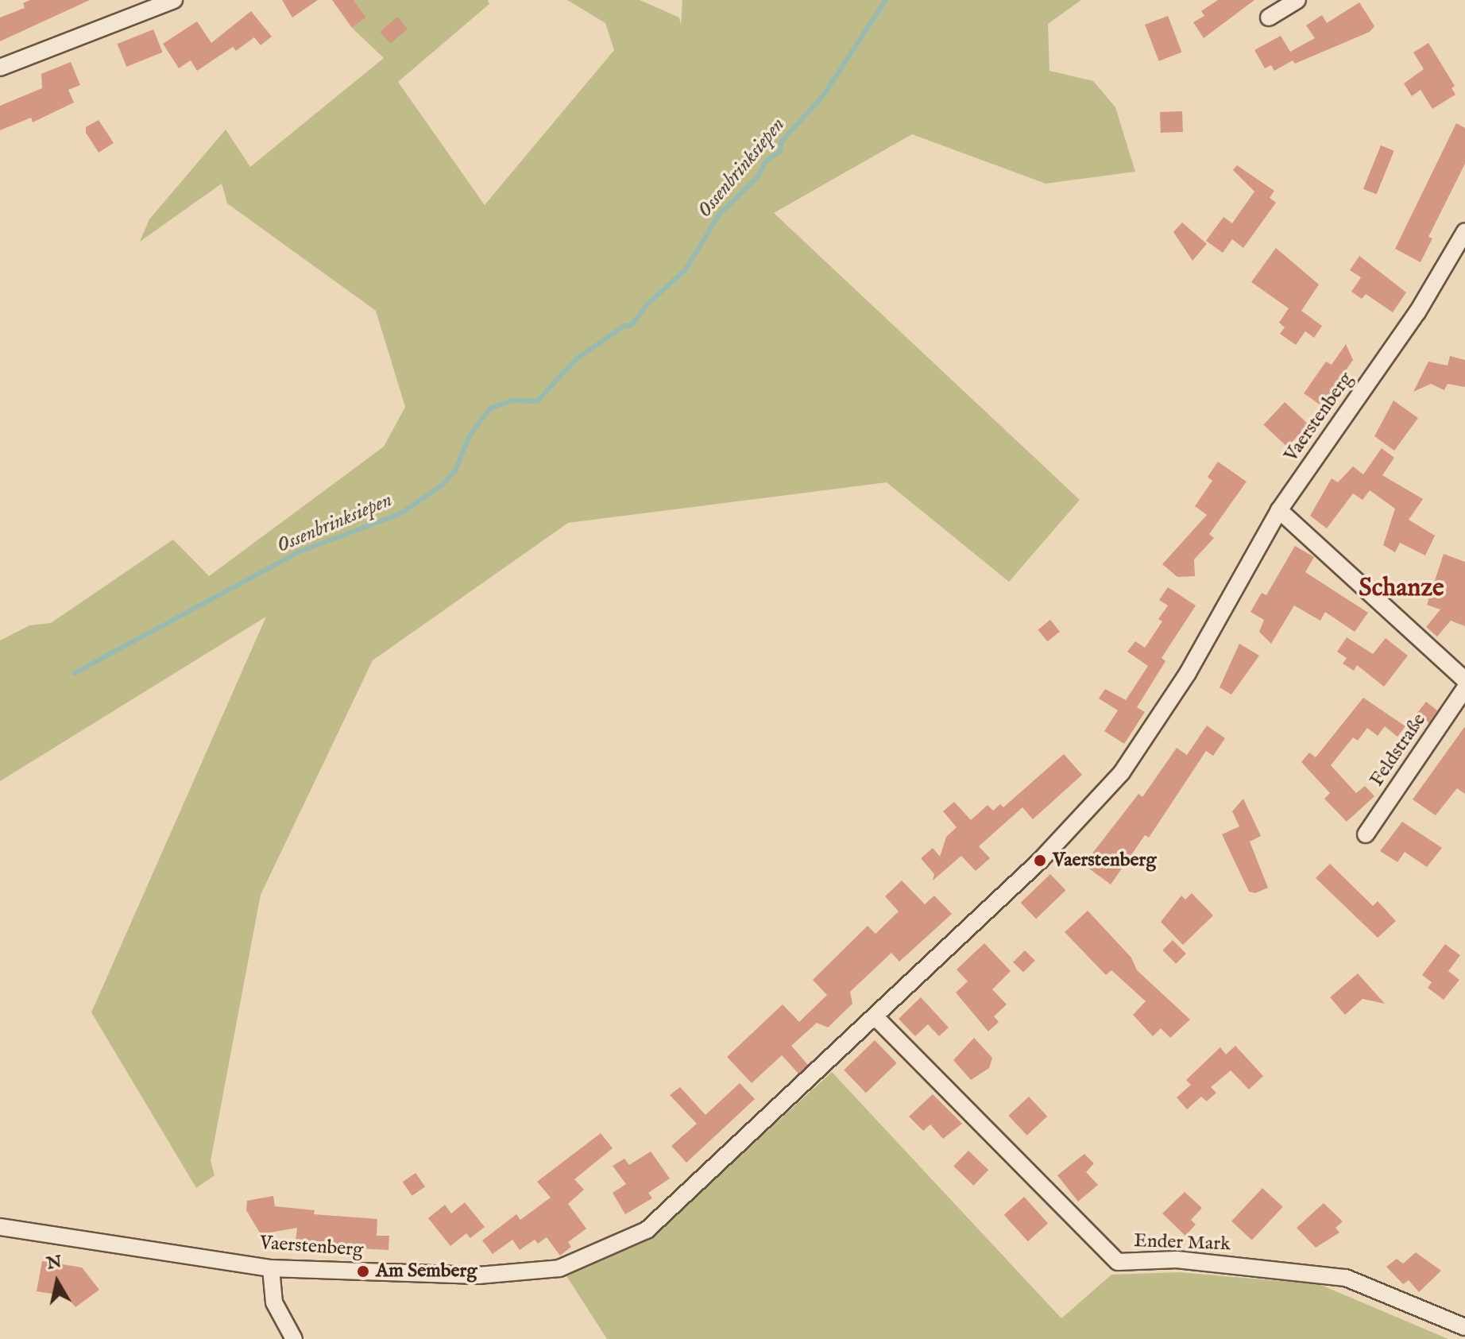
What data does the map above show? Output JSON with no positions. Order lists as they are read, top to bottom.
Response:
{
  "streets": {
    "street": ["Vaerstenberg", "Feldstraße", "Ender Mark"]
  },
  "crossings": [
    ["Vaerstenberg", "Ender Mark"]
  ],
  "districts": ["Schanze"],
  "water": ["Ossenbrinksiepen"],
  "places": ["Vaerstenberg", "Am Semberg"],
  "north": "top"
}
